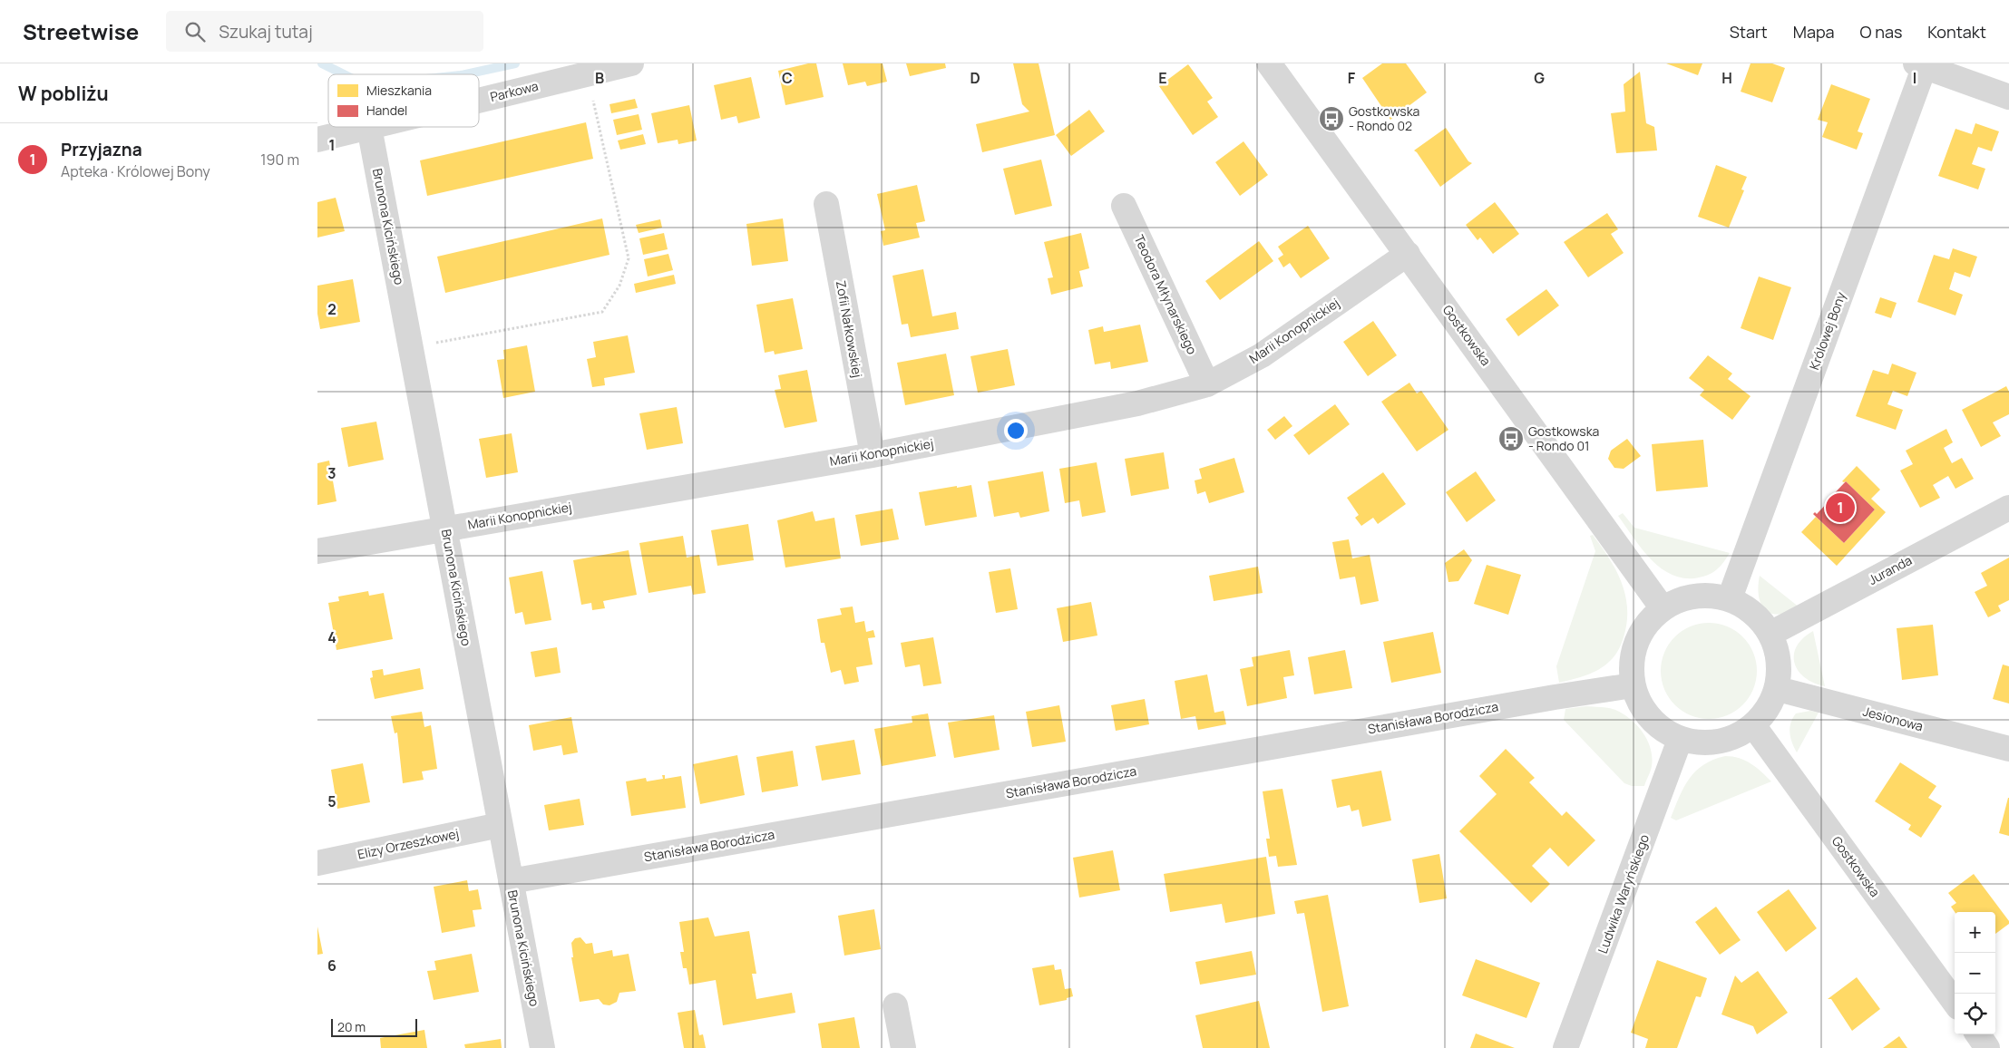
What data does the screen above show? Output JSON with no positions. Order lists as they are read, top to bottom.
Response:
{
  "streets": {
    "street": [
      "Parkowa",
      "Brunona Kicińskiego",
      "Teodora Młynarskiego",
      "Zofii Nałkowskiej",
      "Marii Konopnickiej",
      "Królowej Bony",
      "Gostkowska",
      "Juranda",
      "Stanisława Borodzicza",
      "Jesionowa",
      "Elizy Orzeszkowej",
      "Ludwika Waryńskiego"
    ]
  },
  "crossings": [
    ["Parkowa", "Brunona Kicińskiego"],
    ["Brunona Kicińskiego", "Marii Konopnickiej"],
    ["Brunona Kicińskiego", "Stanisława Borodzicza"],
    ["Brunona Kicińskiego", "Elizy Orzeszkowej"],
    ["Teodora Młynarskiego", "Marii Konopnickiej"],
    ["Zofii Nałkowskiej", "Marii Konopnickiej"],
    ["Marii Konopnickiej", "Gostkowska"],
    ["Królowej Bony", "Gostkowska"],
    ["Królowej Bony", "Juranda"],
    ["Królowej Bony", "Stanisława Borodzicza"],
    ["Królowej Bony", "Jesionowa"],
    ["Królowej Bony", "Ludwika Waryńskiego"],
    ["Gostkowska", "Juranda"],
    ["Gostkowska", "Stanisława Borodzicza"],
    ["Gostkowska", "Jesionowa"],
    ["Gostkowska", "Ludwika Waryńskiego"],
    ["Juranda", "Stanisława Borodzicza"],
    ["Juranda", "Jesionowa"],
    ["Juranda", "Ludwika Waryńskiego"],
    ["Stanisława Borodzicza", "Jesionowa"],
    ["Stanisława Borodzicza", "Ludwika Waryńskiego"],
    ["Jesionowa", "Ludwika Waryńskiego"]
  ],
  "places": {
    "bus stop": ["Gostkowska - Rondo 02", "Gostkowska - Rondo 01"]
  },
  "legend": ["Mieszkania", "Handel"],
  "scale_bar": "20 m",
  "page": {
    "header": "Streetwise",
    "search": "Szukaj tutaj",
    "nav": [
      "Start",
      "Mapa",
      "O nas",
      "Kontakt"
    ],
    "heading": "W pobliżu",
    "list": [
      {
        "mark": "1",
        "name": "Przyjazna",
        "note": "Apteka · Królowej Bony",
        "value": "190 m"
      }
    ],
    "pins": "1",
    "map_buttons": ["+", "−"],
    "scale": "20 m"
  },
  "grid": {
    "columns": [
      "B",
      "C",
      "D",
      "E",
      "F",
      "G",
      "H",
      "I"
    ],
    "rows": [
      "1",
      "2",
      "3",
      "4",
      "5",
      "6"
    ]
  }
}
